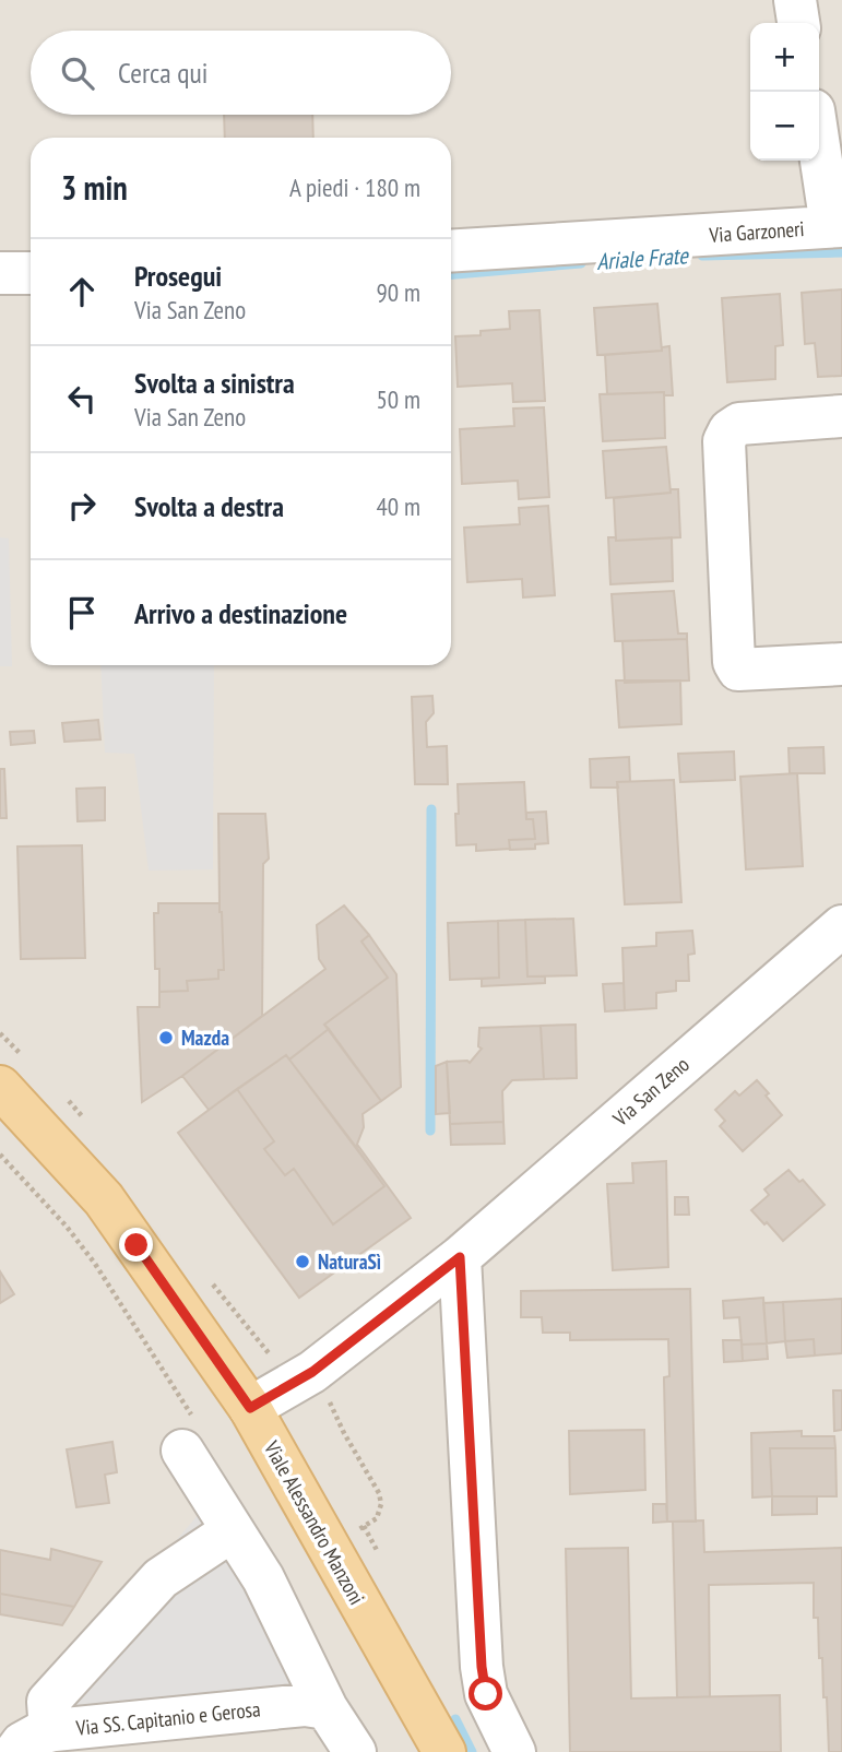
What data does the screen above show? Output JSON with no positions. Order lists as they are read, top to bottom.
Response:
{
  "streets": {
    "main road": ["Viale Alessandro Manzoni"],
    "street": ["Via Garzoneri", "Via San Zeno", "Via SS. Capitanio e Gerosa"]
  },
  "crossings": [
    ["Via San Zeno", "Viale Alessandro Manzoni"]
  ],
  "water": ["Ariale Frate"],
  "places": ["Mazda", "NaturaSì"],
  "page": {
    "map_buttons": ["+", "−"],
    "search": "Cerca qui",
    "heading": ["3 min", "A piedi · 180 m"],
    "list": [
      ["Prosegui", "Via San Zeno", "90 m"],
      ["Svolta a sinistra", "Via San Zeno", "50 m"],
      ["Svolta a destra", "40 m"],
      "Arrivo a destinazione"
    ]
  }
}
